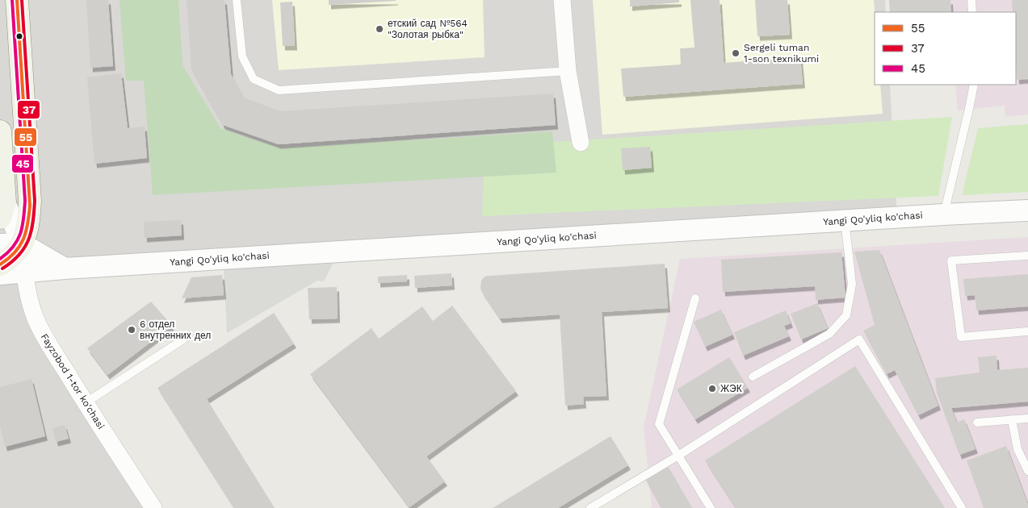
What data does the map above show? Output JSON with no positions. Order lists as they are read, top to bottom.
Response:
{
  "streets": {
    "street": ["Yangi Qo'yliq ko'chasi", "Fayzobod 1-tor ko'chasi"]
  },
  "crossings": [
    ["Yangi Qo'yliq ko'chasi", "Fayzobod 1-tor ko'chasi"]
  ],
  "places": [
    "етский сад №564 \"Золотая рыбка\"",
    "Sergeli tuman 1-son texnikumi",
    "6 отдел внутренних дел",
    "ЖЭК"
  ],
  "lines": ["transit line 55", "transit line 37", "transit line 45"],
  "legend": ["55", "37", "45"]
}
